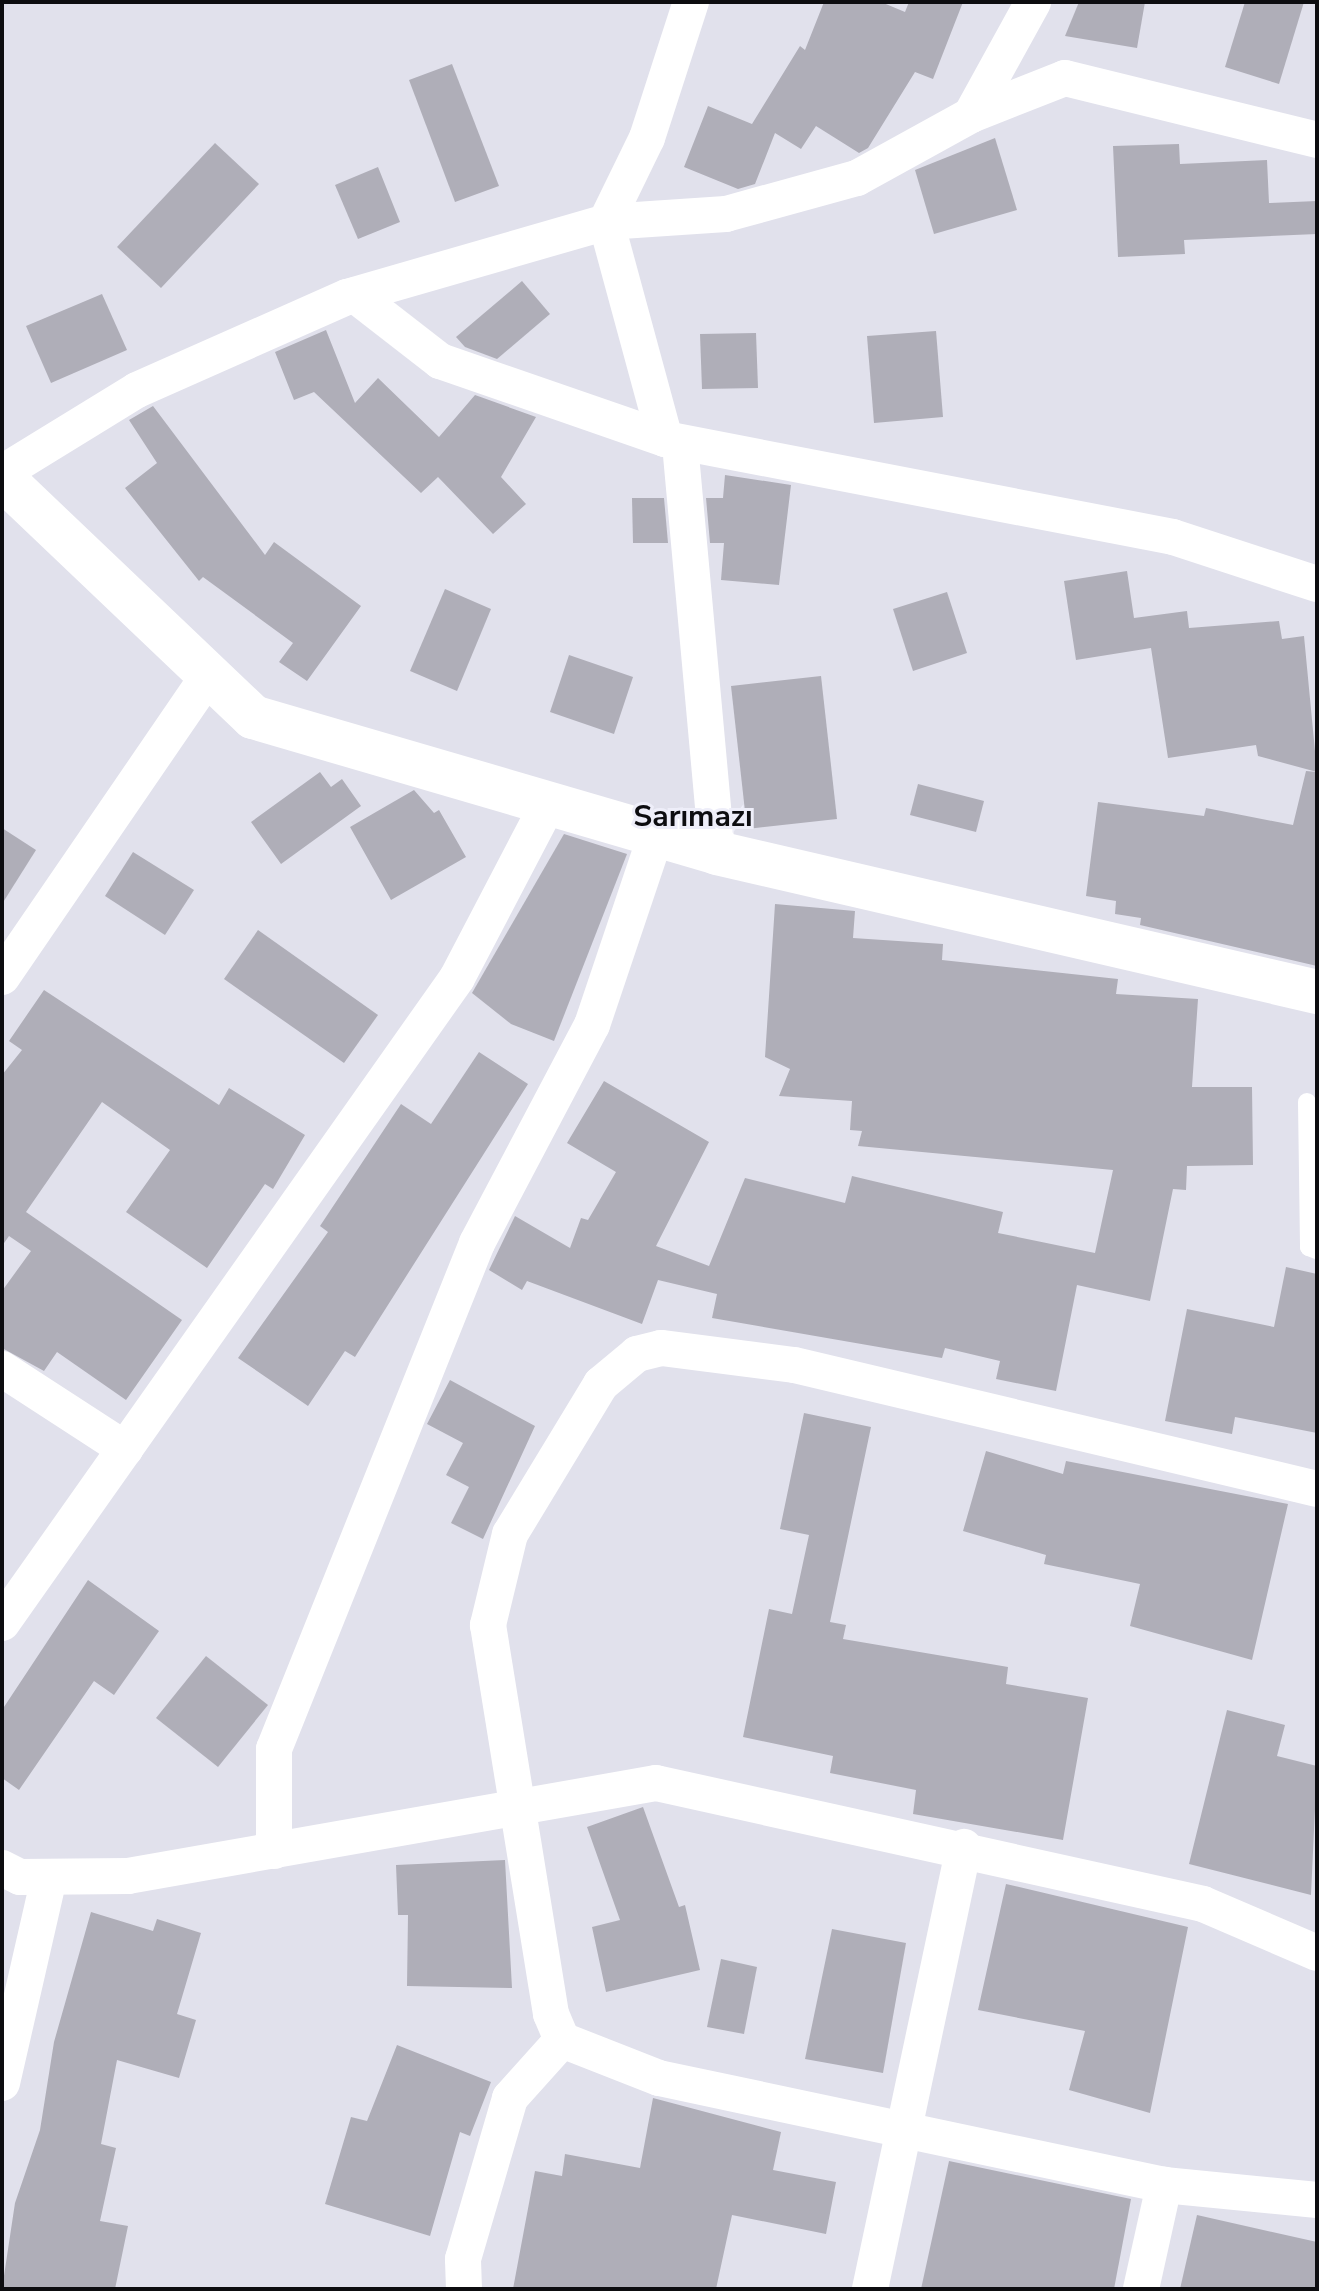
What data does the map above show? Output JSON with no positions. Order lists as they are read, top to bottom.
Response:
{
  "districts": ["Sarımazı"]
}
